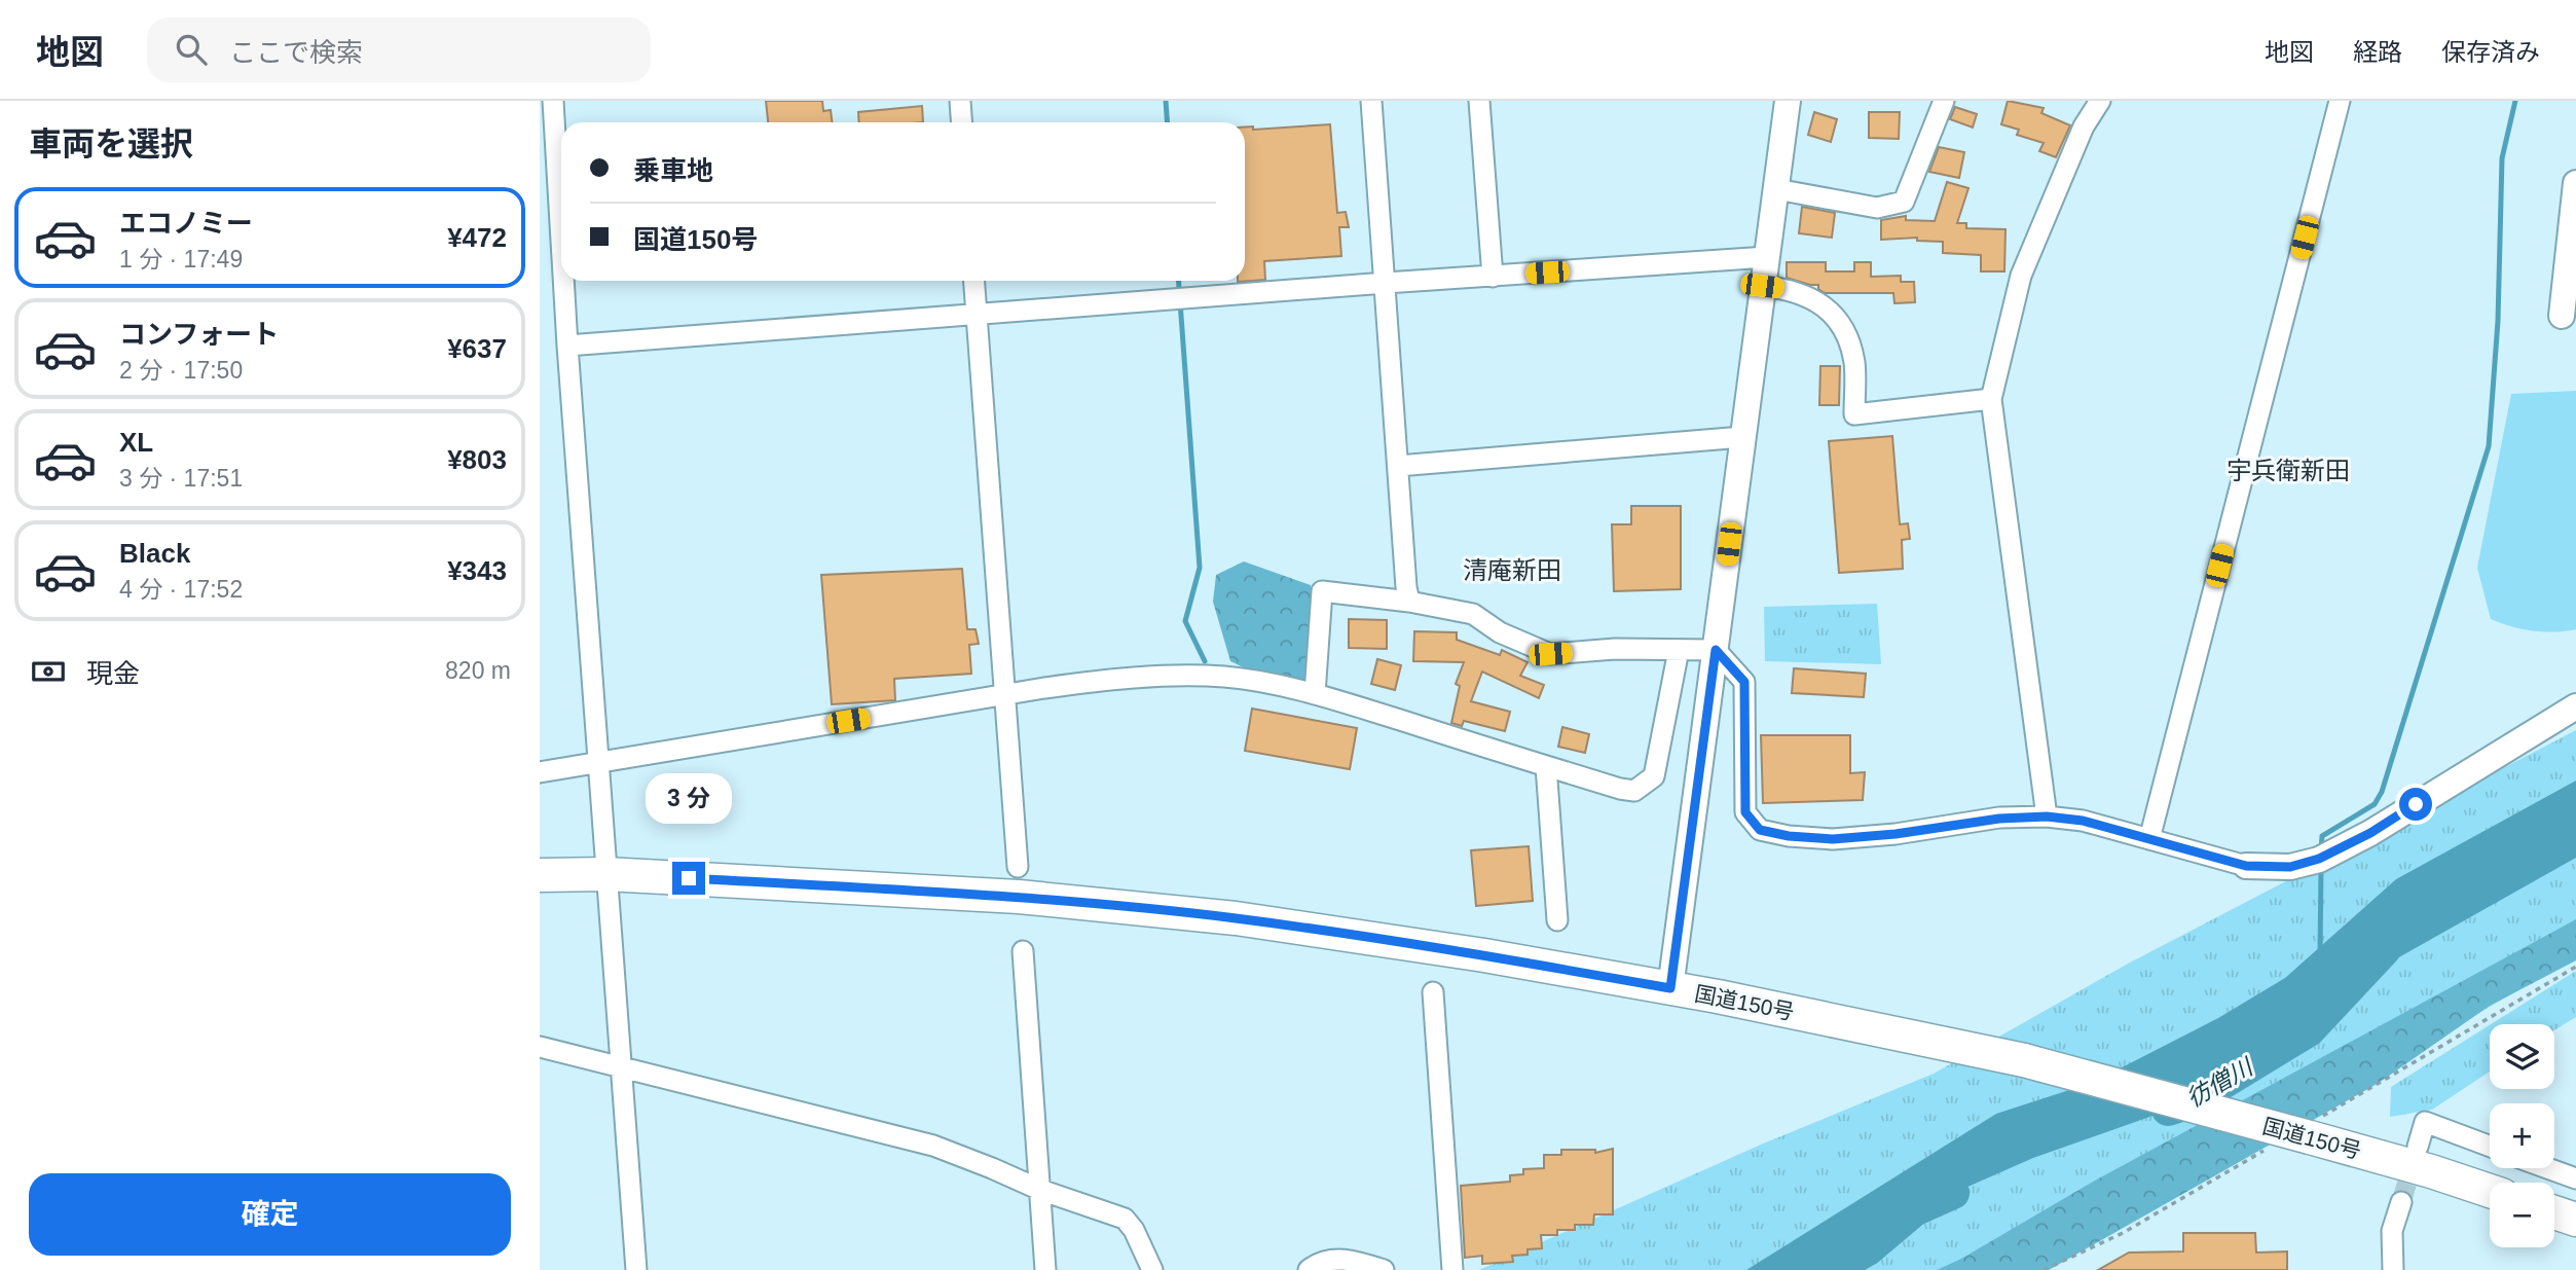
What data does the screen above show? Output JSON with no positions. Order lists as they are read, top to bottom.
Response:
{
  "streets": {
    "highway": ["国道150号"]
  },
  "districts": ["宇兵衛新田", "清庵新田"],
  "water": ["彷僧川"],
  "page": {
    "header": "地図",
    "search": "ここで検索",
    "nav": ["地図", "経路", "保存済み"],
    "heading": "車両を選択",
    "banner": ["乗車地", "国道150号"],
    "list": [
      {
        "name": "エコノミー",
        "note": "1 分 · 17:49",
        "value": "¥472"
      },
      {
        "name": "コンフォート",
        "note": "2 分 · 17:50",
        "value": "¥637"
      },
      {
        "name": "XL",
        "note": "3 分 · 17:51",
        "value": "¥803"
      },
      {
        "name": "Black",
        "note": "4 分 · 17:52",
        "value": "¥343"
      }
    ],
    "pay": ["現金", "820 m"],
    "bubble": "3 分",
    "map_buttons": ["+", "−"],
    "buttons": "確定"
  }
}
